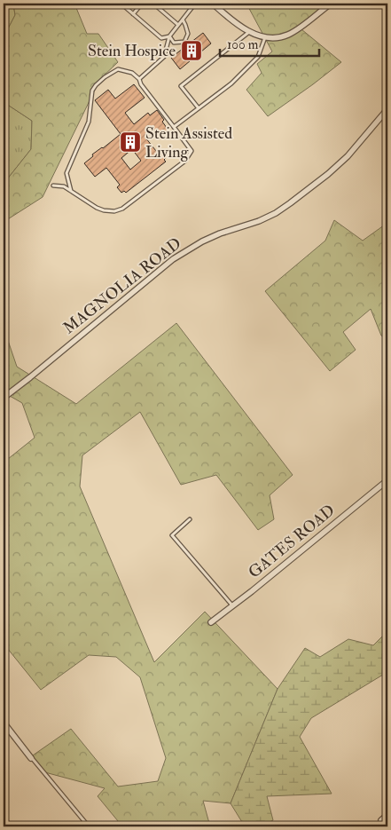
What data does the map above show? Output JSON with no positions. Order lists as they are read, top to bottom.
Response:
{
  "streets": {
    "street": ["MAGNOLIA ROAD", "GATES ROAD"]
  },
  "places": {
    "building": ["Stein Hospice", "Stein Assisted Living"]
  },
  "scale_bar": "100 m"
}
